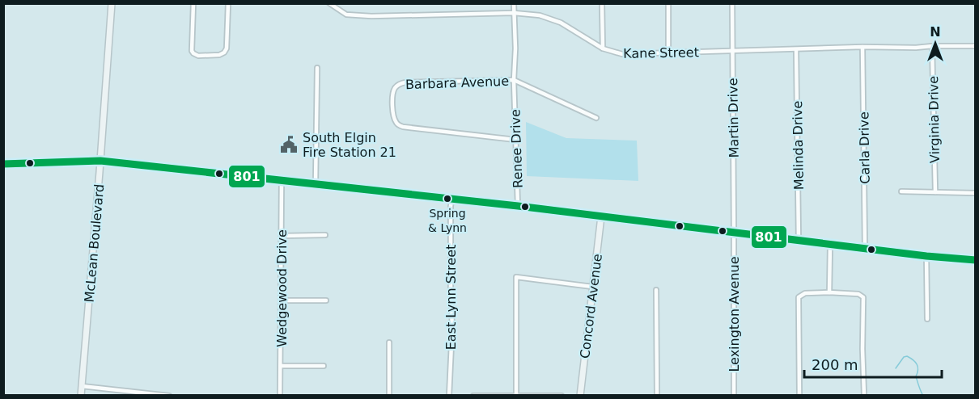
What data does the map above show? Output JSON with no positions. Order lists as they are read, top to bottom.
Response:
{
  "streets": {
    "main road": ["McLean Boulevard", "Concord Avenue"],
    "street": [
      "Kane Street",
      "Barbara Avenue",
      "Martin Drive",
      "Virginia Drive",
      "Melinda Drive",
      "Carla Drive",
      "Renee Drive",
      "Wedgewood Drive",
      "East Lynn Street",
      "Lexington Avenue"
    ]
  },
  "crossings": [
    ["Kane Street", "Martin Drive"],
    ["Kane Street", "Virginia Drive"],
    ["Kane Street", "Melinda Drive"],
    ["Kane Street", "Carla Drive"],
    ["Kane Street", "Renee Drive"],
    ["Barbara Avenue", "Renee Drive"],
    ["Martin Drive", "Lexington Avenue"]
  ],
  "places": {
    "public building": ["South Elgin Fire Station 21"],
    "other": ["Spring & Lynn"]
  },
  "lines": ["transit line 801"],
  "scale_bar": "200 m",
  "north": "top"
}
